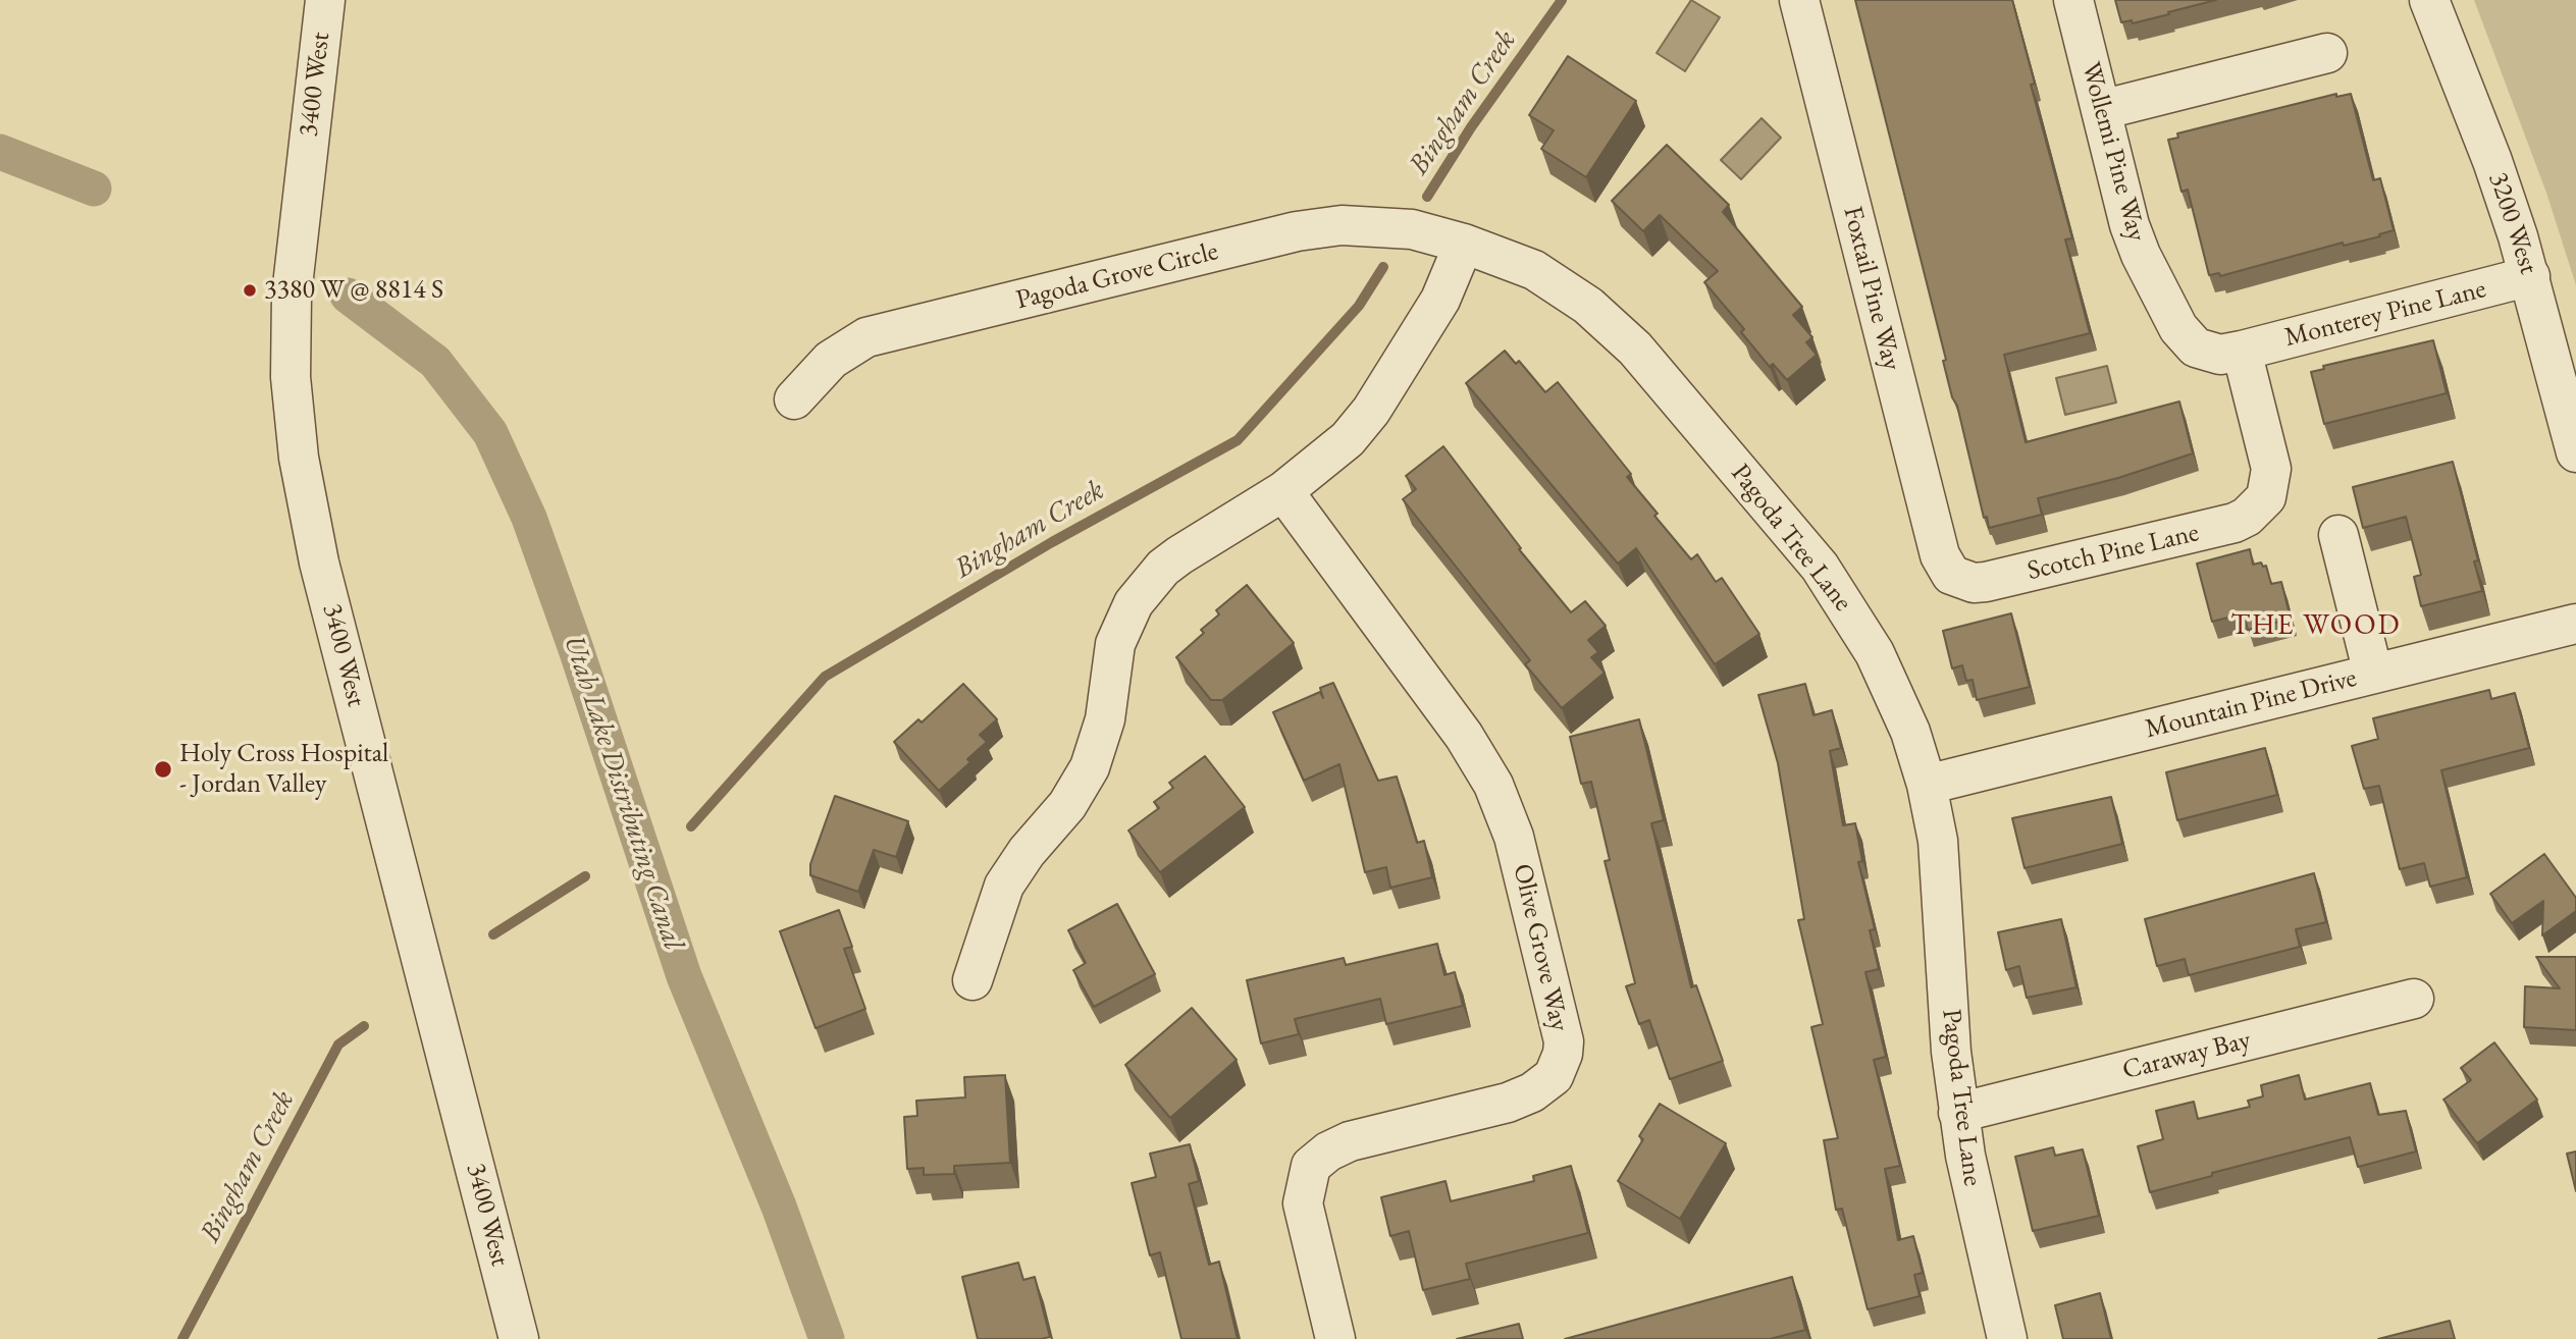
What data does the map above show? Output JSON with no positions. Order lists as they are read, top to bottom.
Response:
{
  "streets": {
    "street": [
      "3400 West",
      "Wollemi Pine Way",
      "3200 West",
      "Pagoda Grove Circle",
      "Foxtail Pine Way",
      "Monterey Pine Lane",
      "Pagoda Tree Lane",
      "Scotch Pine Lane",
      "Mountain Pine Drive",
      "Olive Grove Way",
      "Caraway Bay"
    ]
  },
  "crossings": [
    ["Wollemi Pine Way", "Monterey Pine Lane"],
    ["Wollemi Pine Way", "Scotch Pine Lane"],
    ["3200 West", "Monterey Pine Lane"],
    ["Pagoda Grove Circle", "Pagoda Tree Lane"],
    ["Foxtail Pine Way", "Scotch Pine Lane"],
    ["Monterey Pine Lane", "Scotch Pine Lane"],
    ["Pagoda Tree Lane", "Mountain Pine Drive"],
    ["Pagoda Tree Lane", "Caraway Bay"]
  ],
  "districts": ["THE WOOD"],
  "water": ["Bingham Creek", "Utah Lake Distributing Canal"],
  "places": ["3380 W @ 8814 S", "Holy Cross Hospital - Jordan Valley"]
}
